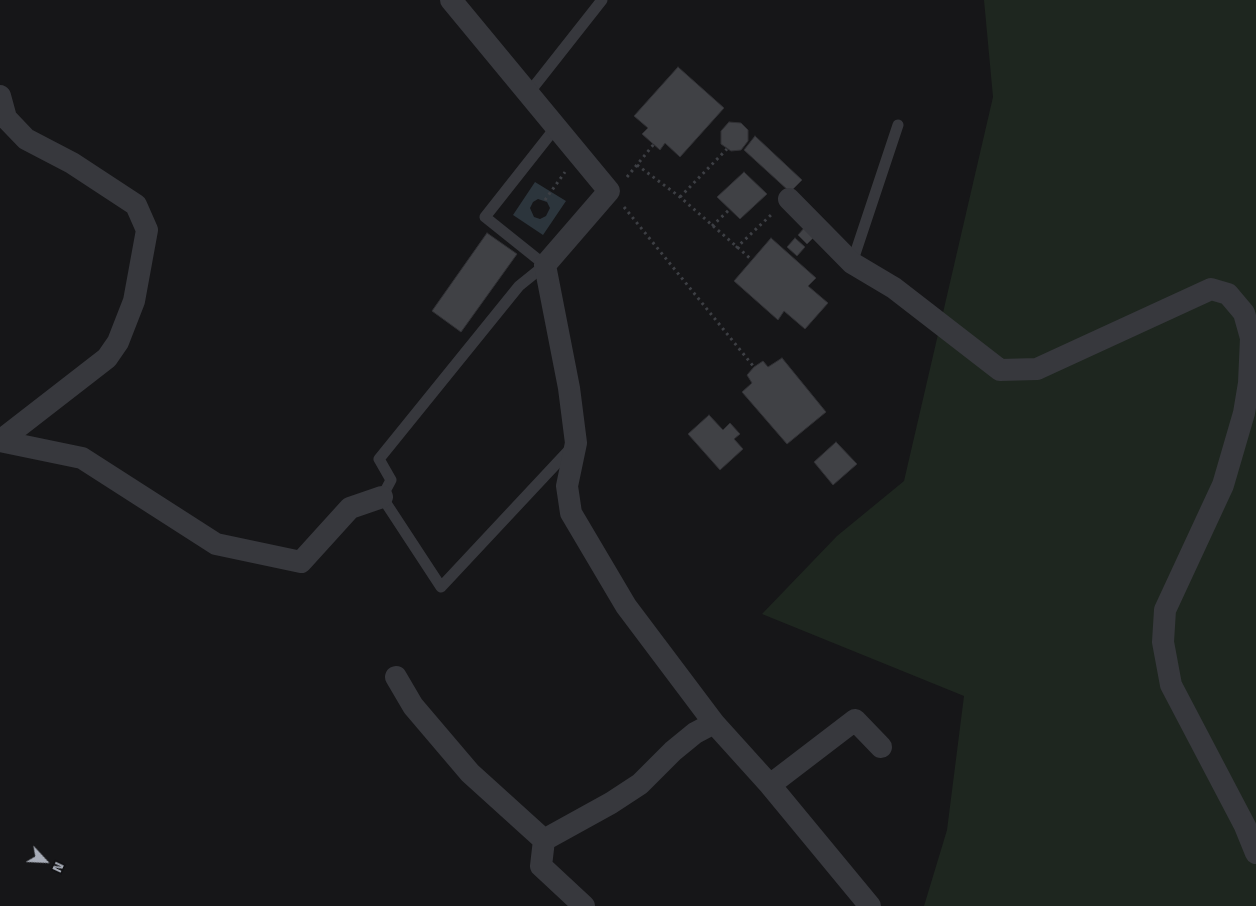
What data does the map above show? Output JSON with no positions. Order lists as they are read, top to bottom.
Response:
{
  "north": "bottom right"
}
